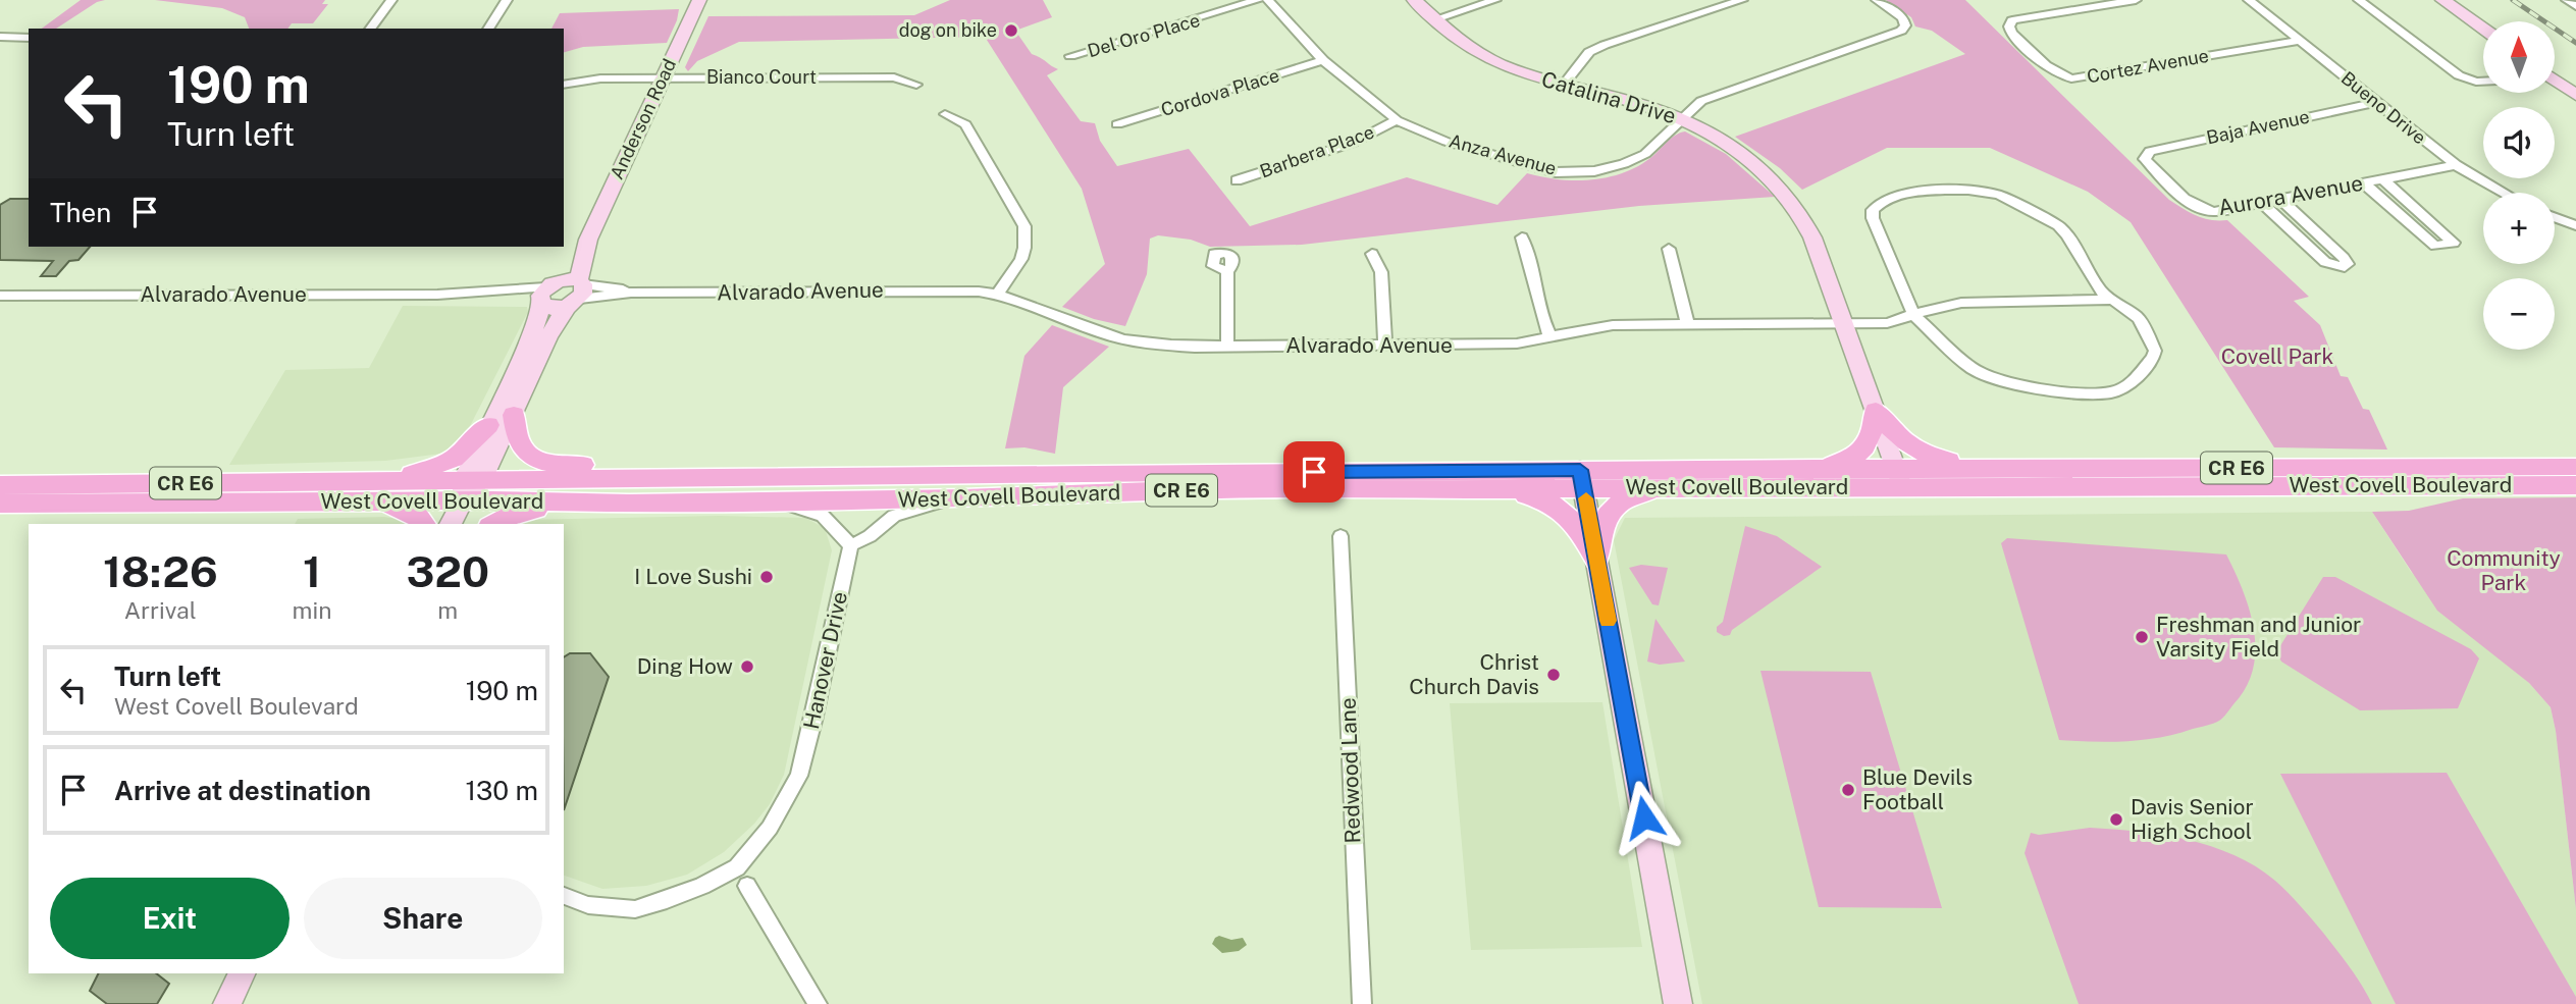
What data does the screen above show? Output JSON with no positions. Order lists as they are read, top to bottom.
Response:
{
  "streets": {
    "main road": ["CR E6", "West Covell Boulevard"],
    "street": [
      "Del Oro Place",
      "Cortez Avenue",
      "Bianco Court",
      "Cordova Place",
      "Catalina Drive",
      "Bueno Drive",
      "Anderson Road",
      "Baja Avenue",
      "Barbera Place",
      "Anza Avenue",
      "Aurora Avenue",
      "Alvarado Avenue",
      "Hanover Drive",
      "Redwood Lane"
    ]
  },
  "crossings": [
    ["Cortez Avenue", "Bueno Drive"],
    ["Bianco Court", "Anderson Road"],
    ["Cordova Place", "Anza Avenue"],
    ["Catalina Drive", "Anza Avenue"],
    ["Catalina Drive", "Alvarado Avenue"],
    ["Catalina Drive", "West Covell Boulevard"],
    ["Bueno Drive", "Baja Avenue"],
    ["Bueno Drive", "Aurora Avenue"],
    ["Anderson Road", "Alvarado Avenue"],
    ["Anderson Road", "West Covell Boulevard"],
    ["Baja Avenue", "Aurora Avenue"],
    ["Barbera Place", "Anza Avenue"]
  ],
  "parks": ["Covell Park", "Community Park"],
  "places": [
    "dog on bike",
    "I Love Sushi",
    "Freshman and Junior Varsity Field",
    "Ding How",
    "Christ Church Davis",
    "Blue Devils Football",
    "Davis Senior High School"
  ],
  "north": "top",
  "page": {
    "map_buttons": ["+", "−"],
    "turn": ["190 m", "Turn left"],
    "then": "Then",
    "eta": [
      "18:26",
      "Arrival",
      "1",
      "min",
      "320",
      "m"
    ],
    "list": [
      {
        "name": "Turn left",
        "note": "West Covell Boulevard",
        "value": "190 m"
      },
      {
        "name": "Arrive at destination",
        "value": "130 m"
      }
    ],
    "buttons": ["Exit", "Share"]
  }
}
